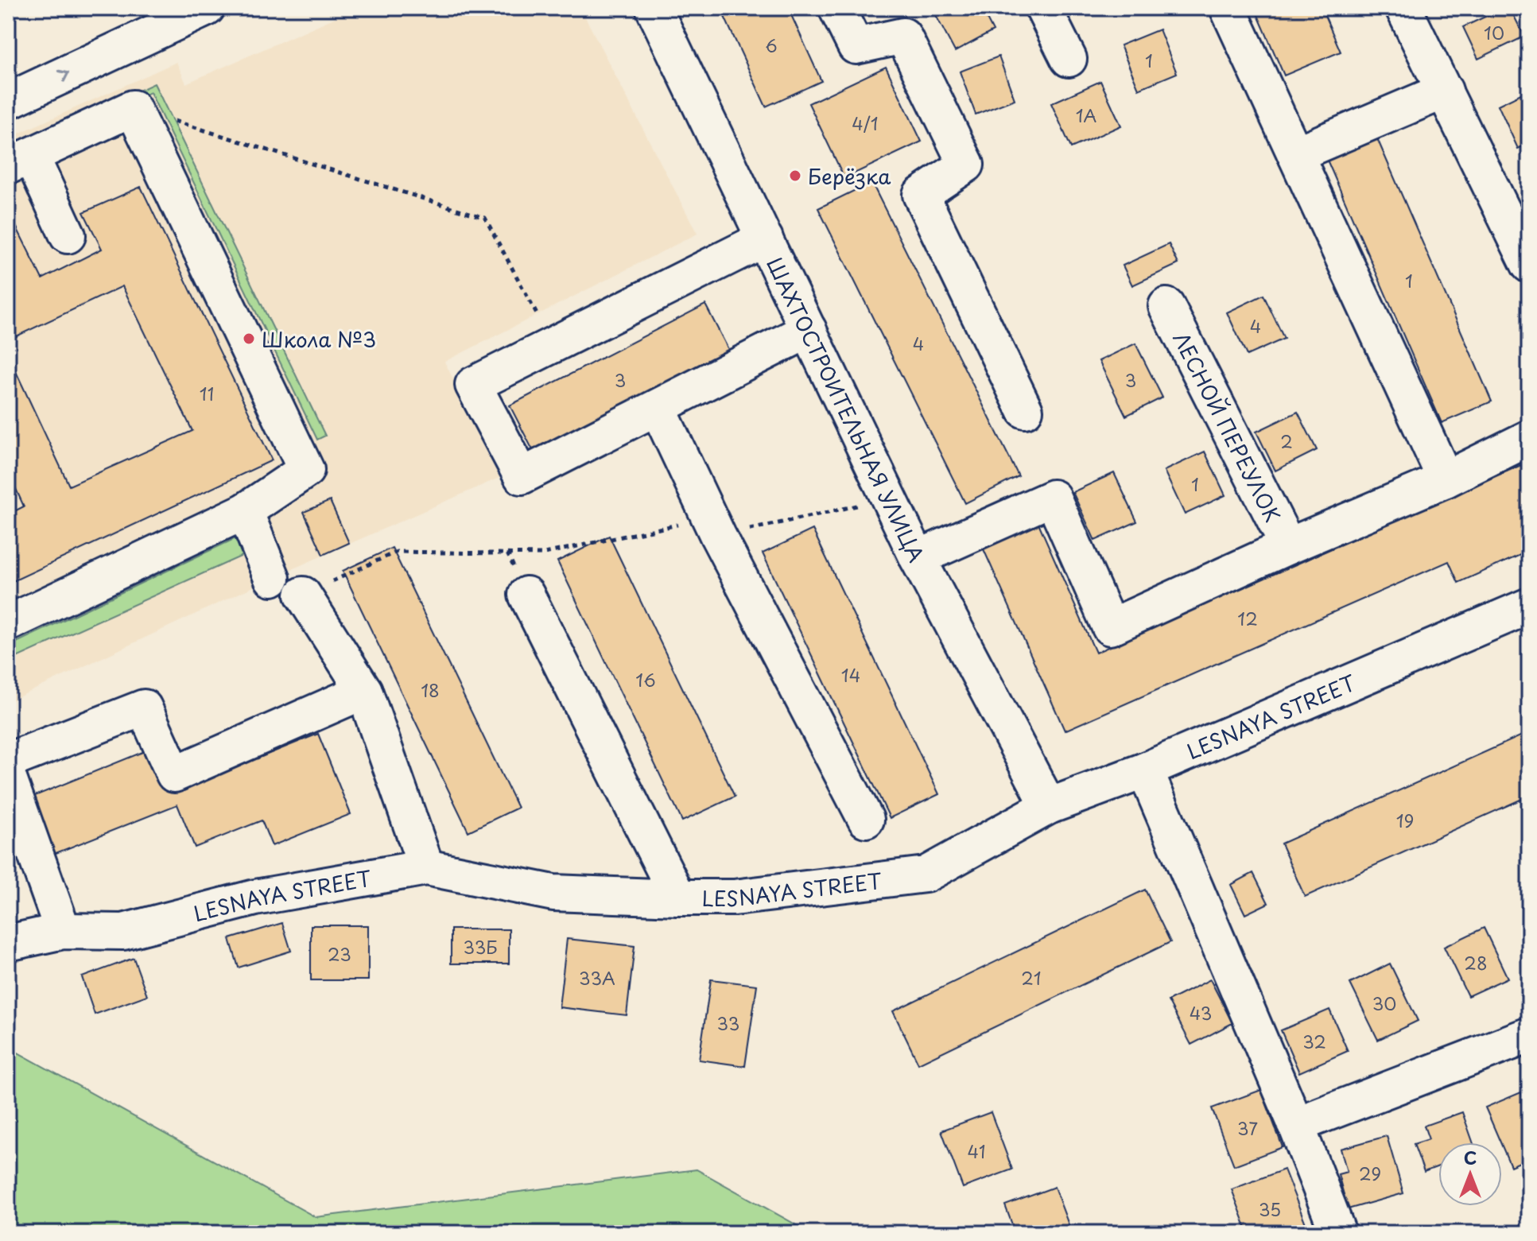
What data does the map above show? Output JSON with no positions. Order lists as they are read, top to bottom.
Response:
{
  "streets": {
    "street": ["ШАХТОСТРОИТЕЛЬНАЯ УЛИЦА", "ЛЕСНОЙ ПЕРЕУЛОК", "LESNAYA STREET"]
  },
  "crossings": [
    ["ШАХТОСТРОИТЕЛЬНАЯ УЛИЦА", "LESNAYA STREET"]
  ],
  "places": ["Берёзка", "Школа №3"],
  "house_numbers": [
    "10",
    "6",
    "1",
    "1А",
    "4/1",
    "1",
    "4",
    "4",
    "3",
    "3",
    "11",
    "2",
    "1",
    "12",
    "14",
    "16",
    "18",
    "19",
    "33Б",
    "23",
    "28",
    "33А",
    "21",
    "30",
    "43",
    "33",
    "32",
    "37",
    "41",
    "29",
    "35"
  ],
  "north": "top"
}
